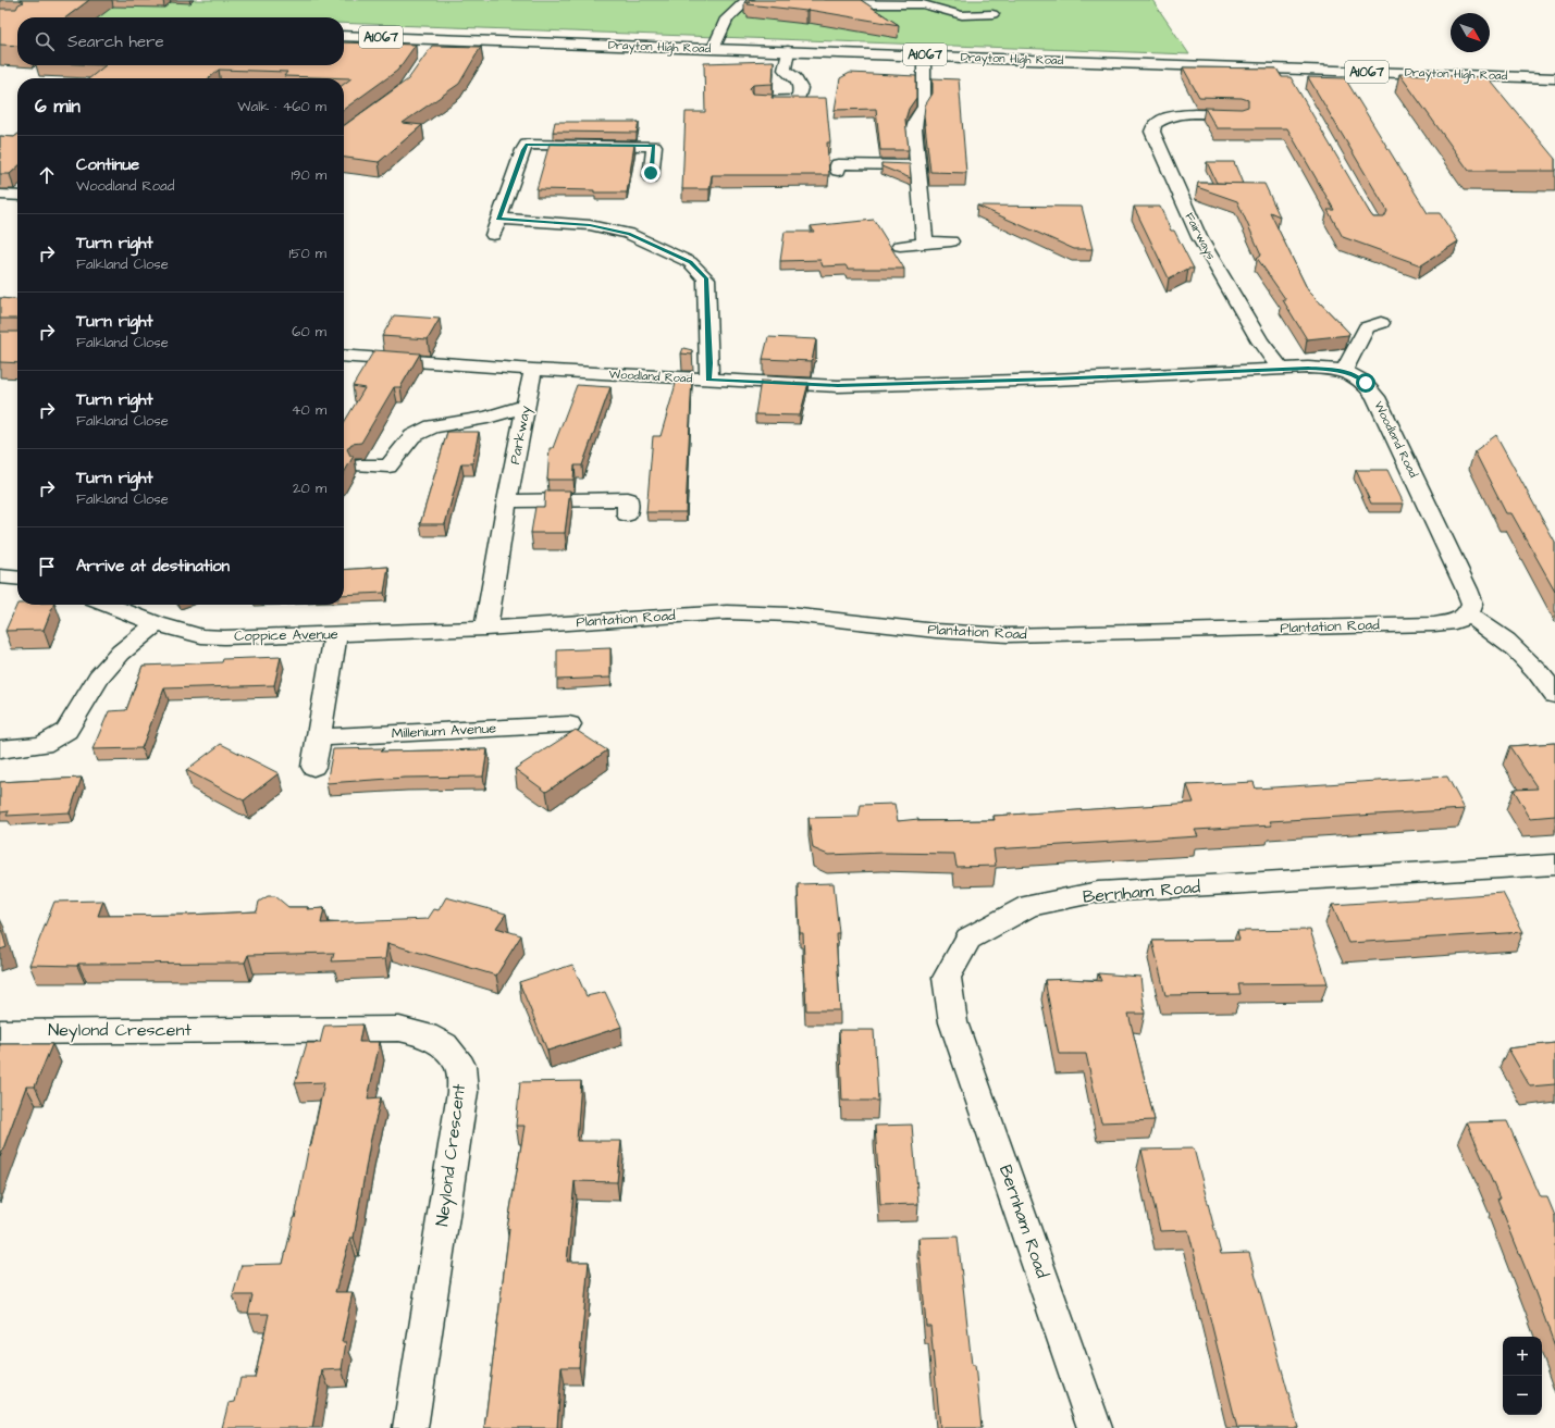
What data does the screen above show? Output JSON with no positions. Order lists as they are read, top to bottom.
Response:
{
  "streets": {
    "street": [
      "A1067",
      "Drayton High Road",
      "Fairways",
      "Woodland Road",
      "Parkway",
      "Plantation Road",
      "Coppice Avenue",
      "Millenium Avenue",
      "Bernham Road",
      "Neylond Crescent"
    ]
  },
  "crossings": [
    ["Fairways", "Woodland Road"],
    ["Woodland Road", "Parkway"],
    ["Woodland Road", "Plantation Road"],
    ["Parkway", "Plantation Road"],
    ["Parkway", "Coppice Avenue"],
    ["Plantation Road", "Coppice Avenue"]
  ],
  "north": "bottom right",
  "page": {
    "search": "Search here",
    "heading": ["6 min", "Walk · 460 m"],
    "list": [
      ["Continue", "Woodland Road", "190 m"],
      ["Turn right", "Falkland Close", "150 m"],
      ["Turn right", "Falkland Close", "60 m"],
      ["Turn right", "Falkland Close", "40 m"],
      ["Turn right", "Falkland Close", "20 m"],
      "Arrive at destination"
    ],
    "map_buttons": ["+", "−"]
  }
}
